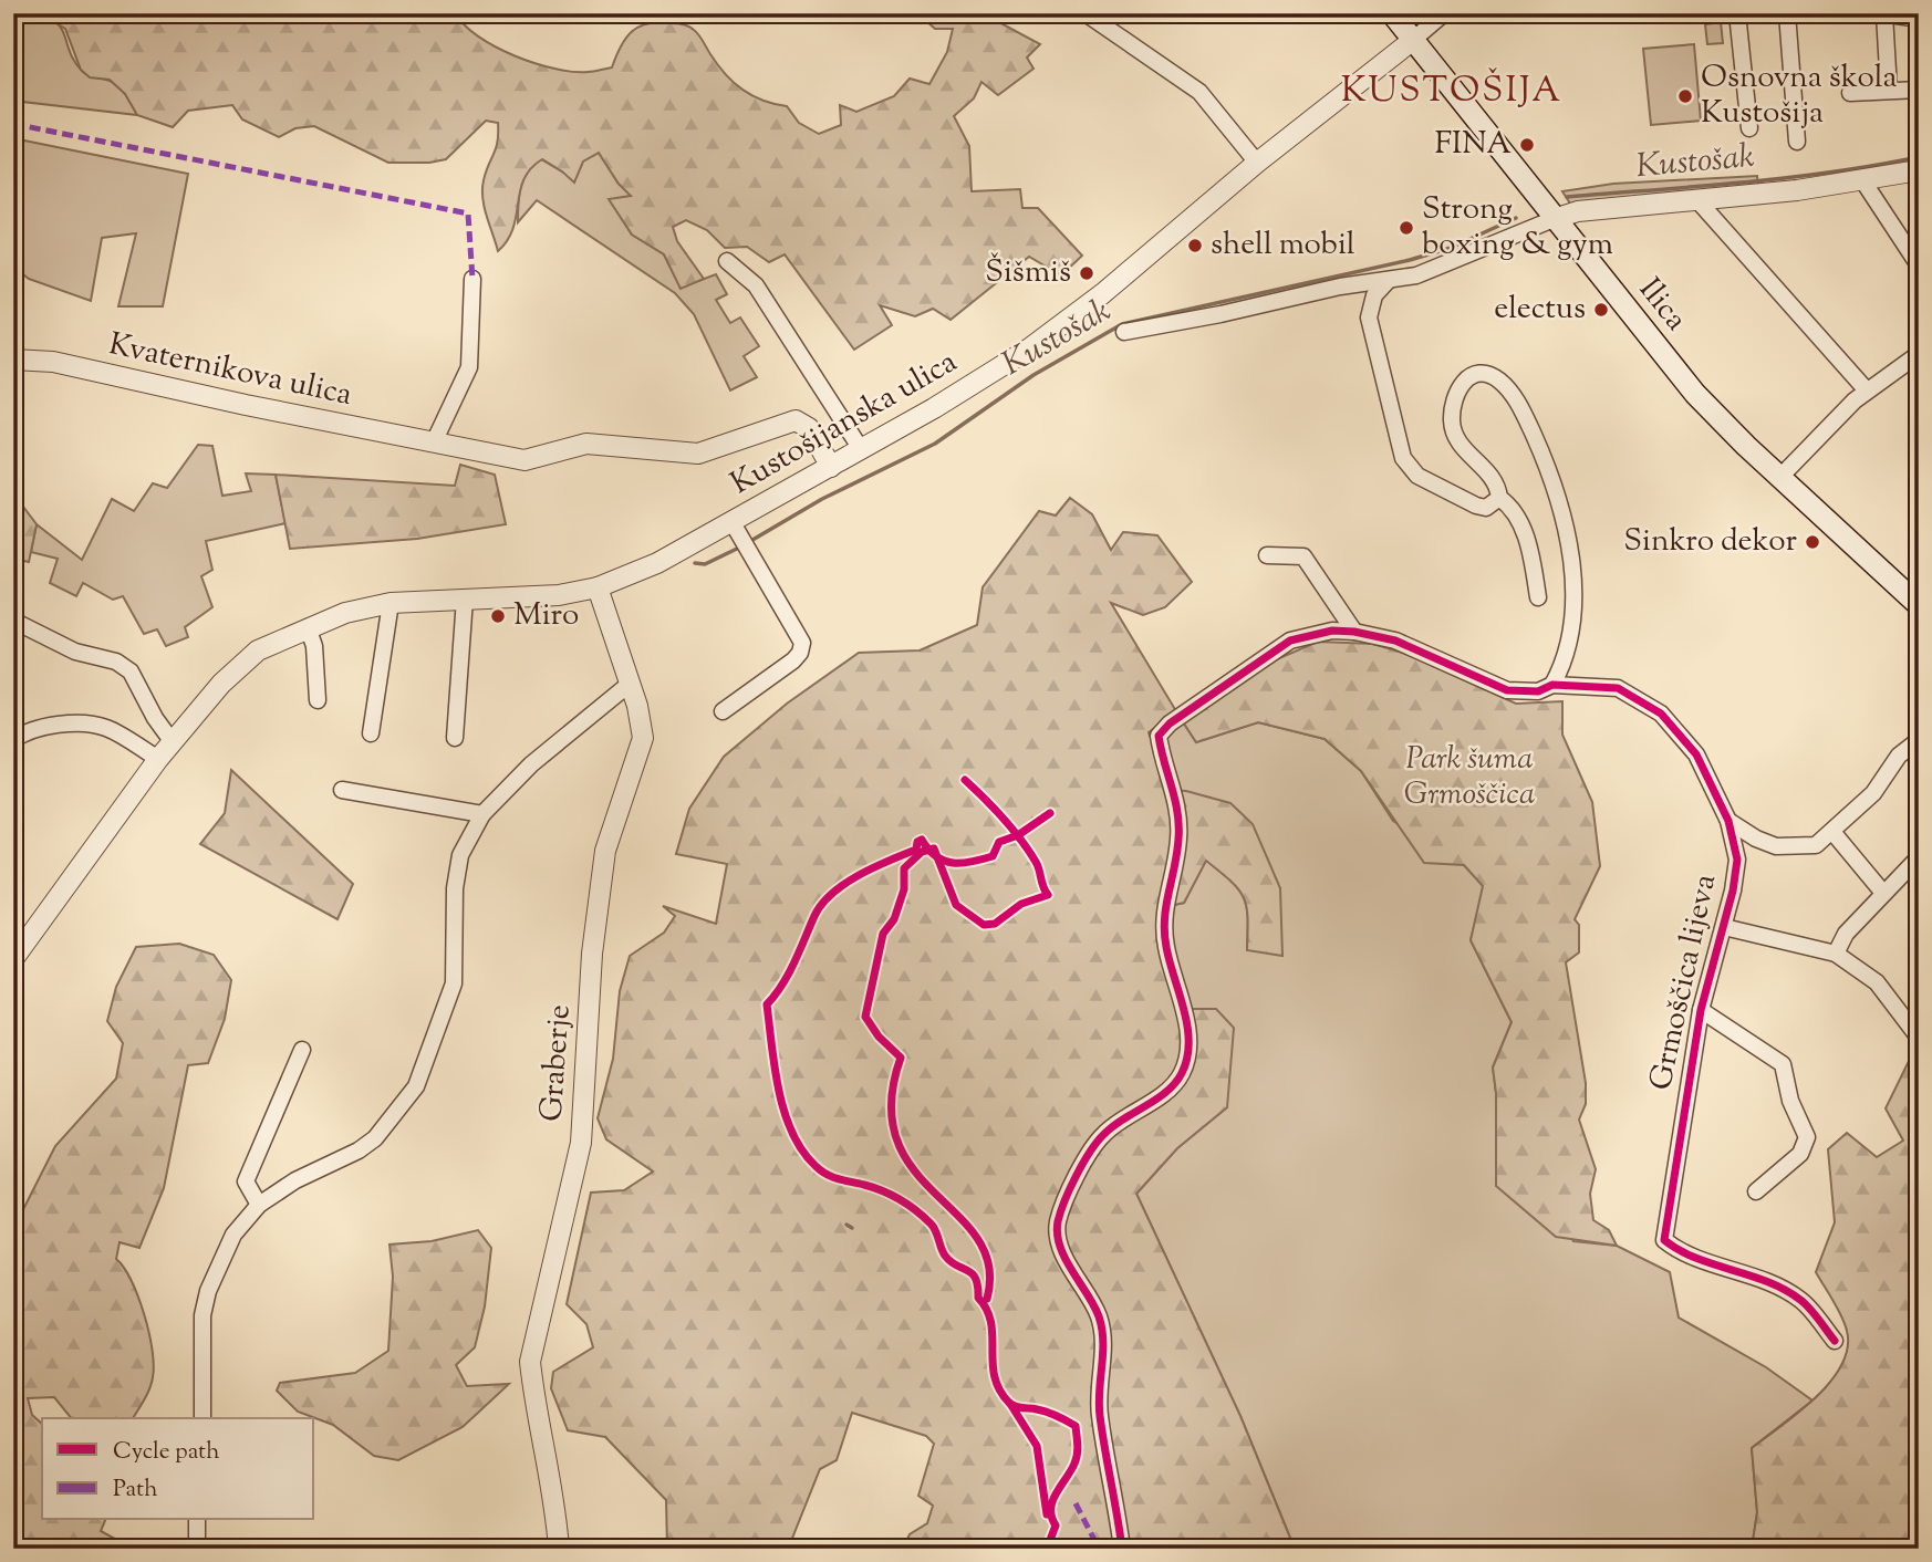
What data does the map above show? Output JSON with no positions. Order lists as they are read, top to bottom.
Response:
{
  "streets": {
    "main road": ["Ilica"],
    "street": [
      "Kvaternikova ulica",
      "Kustošijanska ulica",
      "Grmoščica lijeva",
      "Graberje"
    ]
  },
  "crossings": [
    ["Ilica", "Kustošijanska ulica"],
    ["Kvaternikova ulica", "Kustošijanska ulica"],
    ["Kustošijanska ulica", "Graberje"]
  ],
  "districts": ["KUSTOŠIJA"],
  "water": ["Kustošak"],
  "parks": ["Park šuma Grmoščica"],
  "places": [
    "Osnovna škola Kustošija",
    "FINA",
    "Strong boxing & gym",
    "shell mobil",
    "Šišmiš",
    "electus",
    "Sinkro dekor",
    "Miro"
  ],
  "legend": ["Cycle path", "Path"]
}
